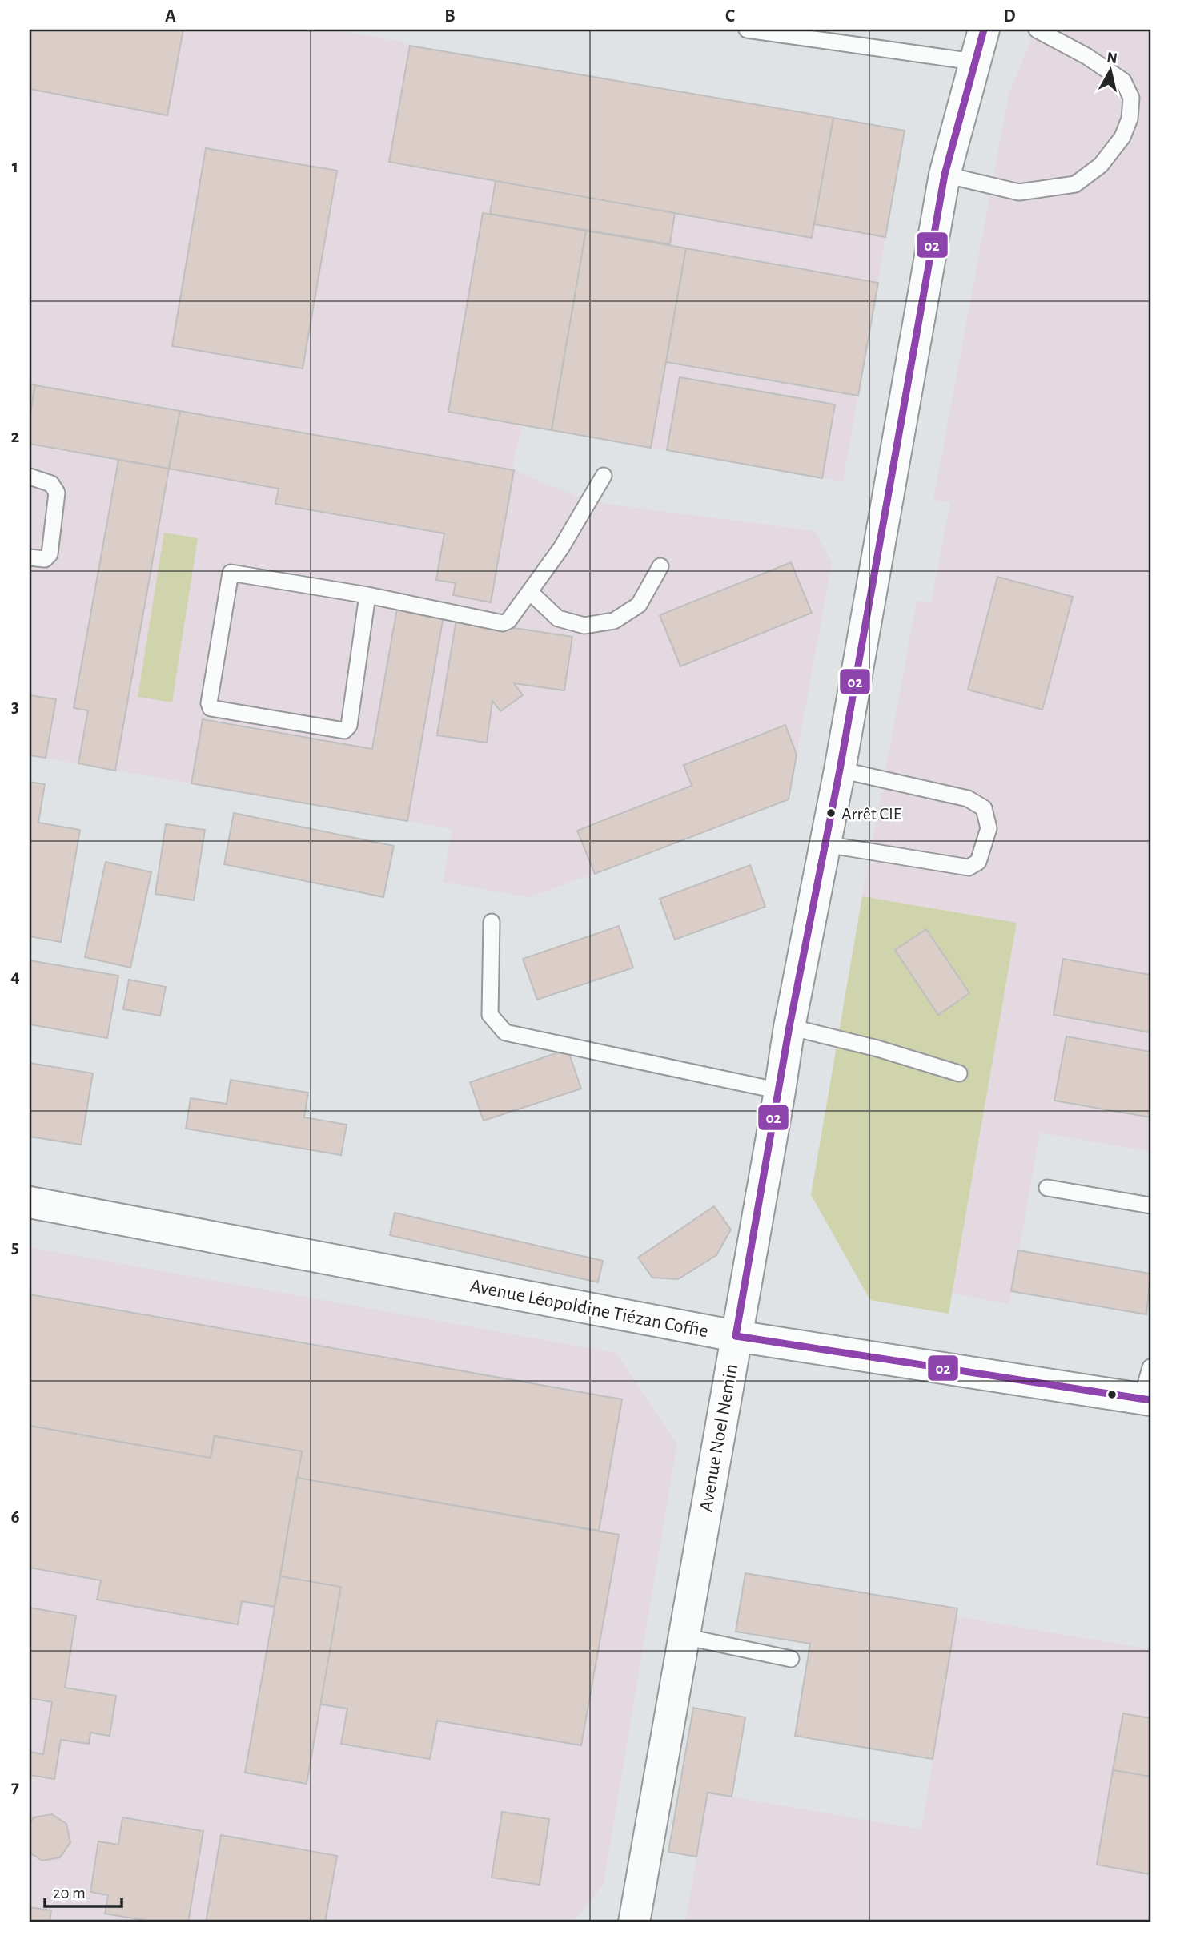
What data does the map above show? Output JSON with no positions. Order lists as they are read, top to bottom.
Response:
{
  "streets": {
    "street": ["Avenue Léopoldine Tiézan Coffie", "Avenue Noel Nemin"]
  },
  "crossings": [
    ["Avenue Léopoldine Tiézan Coffie", "Avenue Noel Nemin"]
  ],
  "places": ["Arrêt CIE"],
  "lines": ["transit line 02"],
  "scale_bar": "20 m",
  "north": "top",
  "grid": {
    "columns": [
      "A",
      "B",
      "C",
      "D"
    ],
    "rows": [
      "1",
      "2",
      "3",
      "4",
      "5",
      "6",
      "7"
    ]
  }
}
